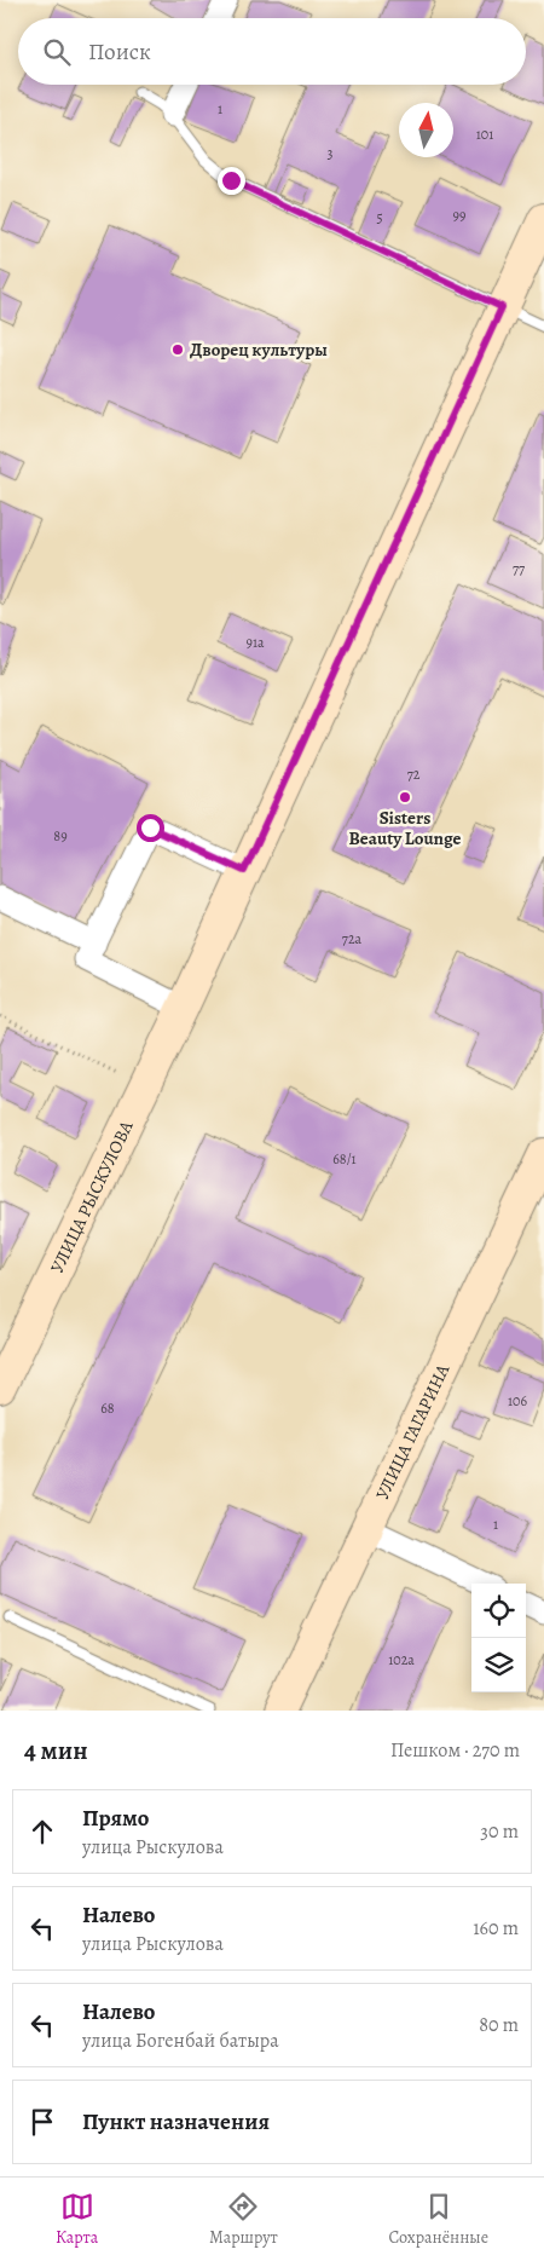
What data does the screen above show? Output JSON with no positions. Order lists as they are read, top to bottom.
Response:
{
  "streets": {
    "main road": ["УЛИЦА РЫСКУЛОВА", "УЛИЦА ГАГАРИНА"]
  },
  "places": ["Дворец культуры", "Sisters Beauty Lounge"],
  "house_numbers": [
    "1",
    "101",
    "3",
    "99",
    "5",
    "77",
    "91а",
    "72",
    "89",
    "72а",
    "68/1",
    "106",
    "68",
    "1",
    "102а"
  ],
  "north": "top",
  "page": {
    "search": "Поиск",
    "heading": ["4 мин", "Пешком · 270 m"],
    "list": [
      ["Прямо", "улица Рыскулова", "30 m"],
      ["Налево", "улица Рыскулова", "160 m"],
      ["Налево", "улица Богенбай батыра", "80 m"],
      "Пункт назначения"
    ],
    "nav": ["Карта", "Маршрут", "Сохранённые"]
  }
}
